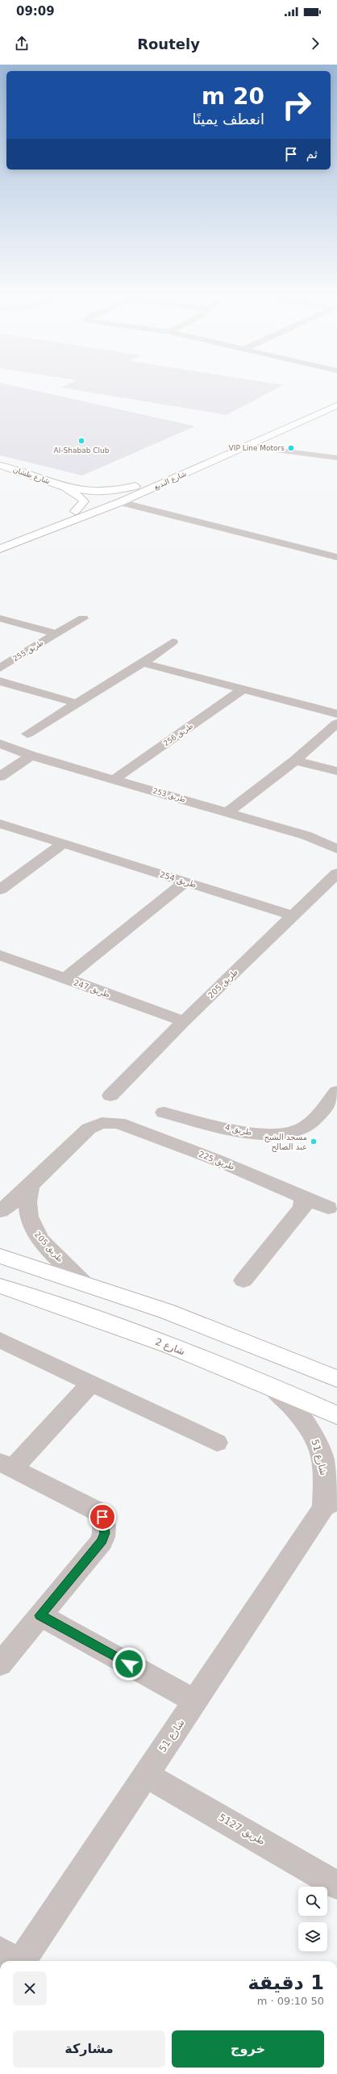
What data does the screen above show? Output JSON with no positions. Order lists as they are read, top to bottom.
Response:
{
  "streets": {
    "main road": ["شارع طشان", "شارع البديع", "شارع 2"],
    "street": [
      "طريق 255",
      "طريق 256",
      "طريق 253",
      "طريق 254",
      "طريق 205",
      "طريق 247",
      "طريق 4",
      "طريق 225",
      "شارع 51",
      "طريق 5127"
    ]
  },
  "crossings": [
    ["طريق 256", "طريق 253"],
    ["طريق 254", "طريق 205"],
    ["طريق 205", "طريق 247"],
    ["طريق 205", "طريق 225"],
    ["شارع 2", "شارع 51"],
    ["شارع 51", "طريق 5127"]
  ],
  "places": ["Al-Shabab Club", "VIP Line Motors", "مسجد الشيخ عبد الصالح"],
  "page": {
    "status": "09:09",
    "header": "Routely",
    "turn": ["20 m", "انعطف يمينًا"],
    "then": "ثم",
    "heading": ["1 دقيقة", "50 m · 09:10"],
    "buttons": ["خروج", "مشاركة"]
  }
}
